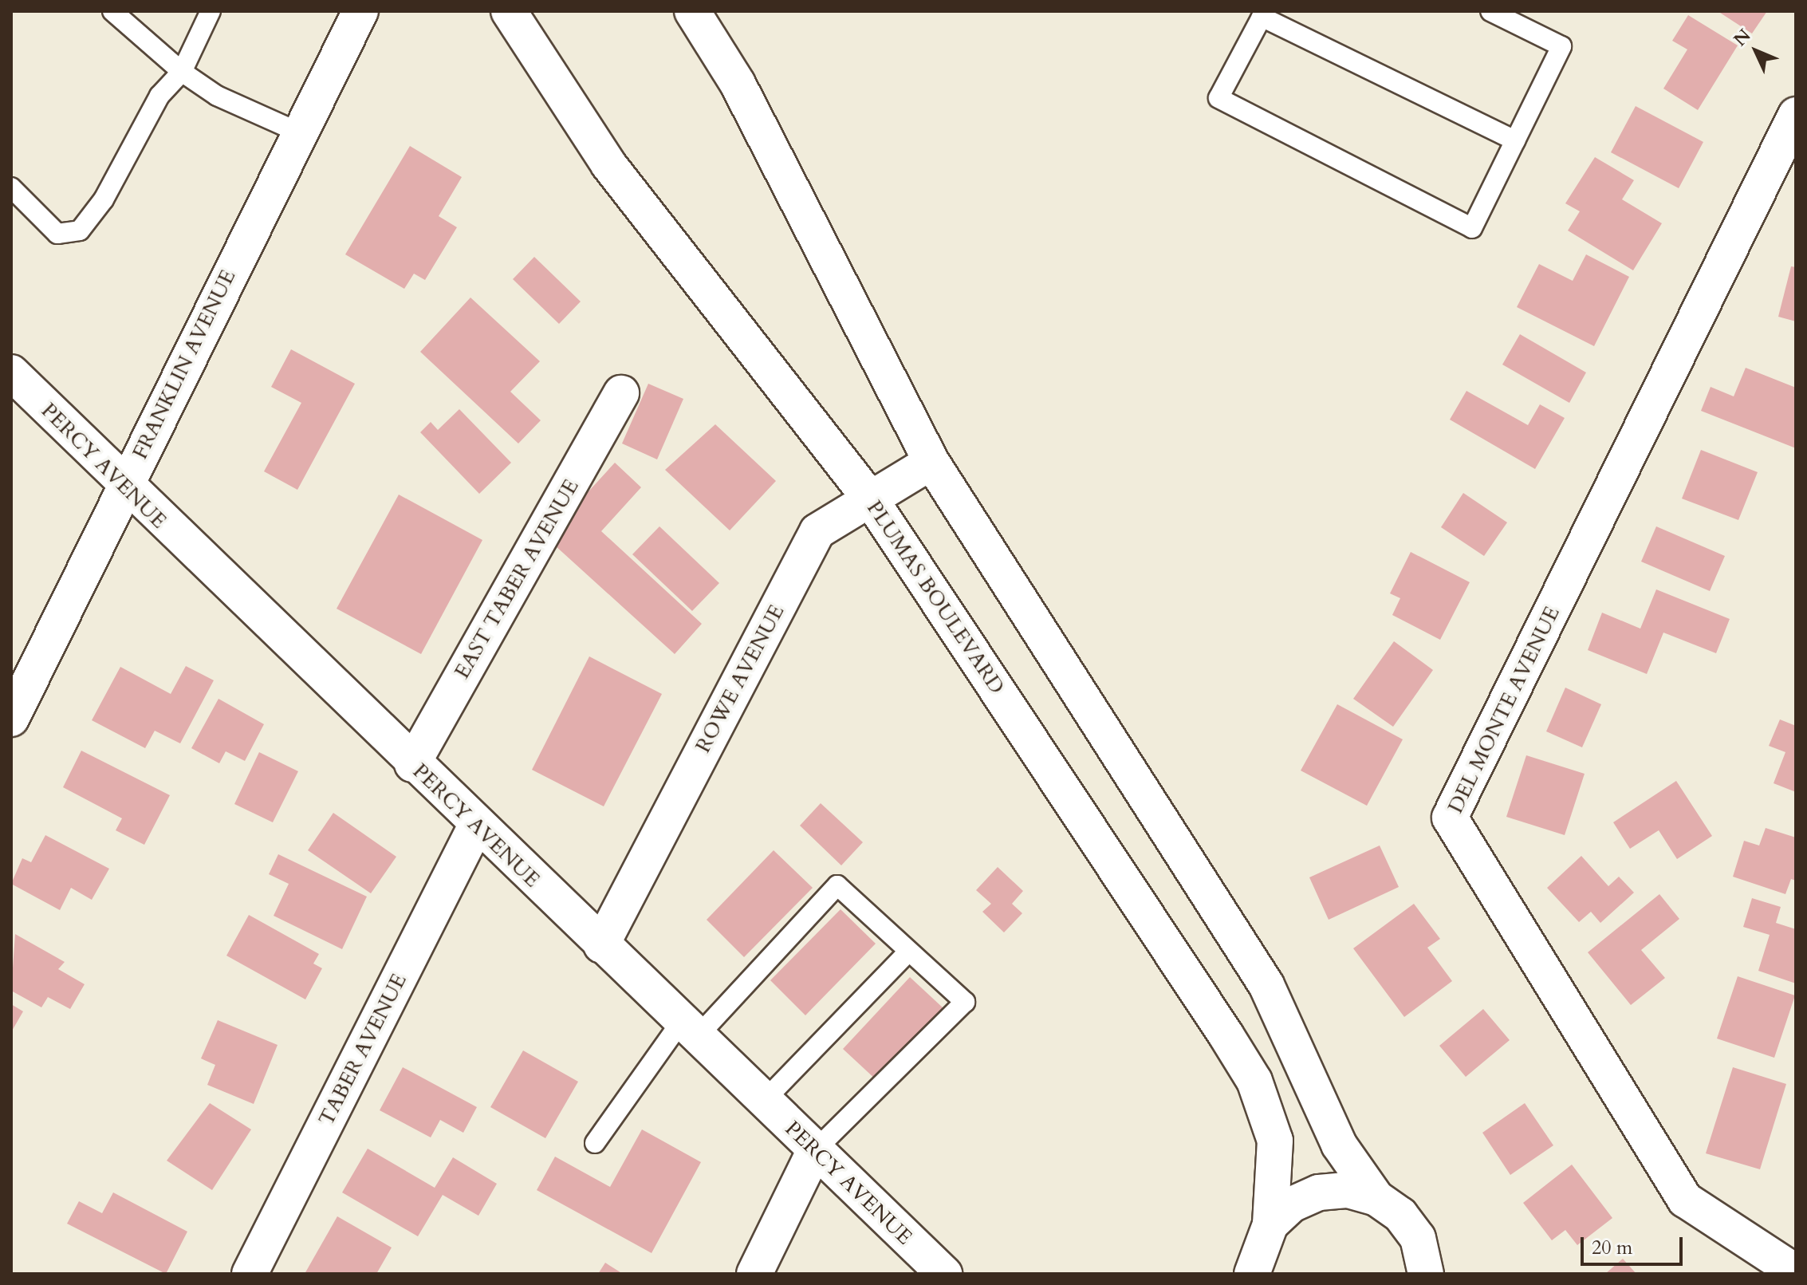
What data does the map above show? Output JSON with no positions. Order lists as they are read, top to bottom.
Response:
{
  "streets": {
    "street": [
      "FRANKLIN AVENUE",
      "PERCY AVENUE",
      "EAST TABER AVENUE",
      "PLUMAS BOULEVARD",
      "ROWE AVENUE",
      "DEL MONTE AVENUE",
      "TABER AVENUE"
    ]
  },
  "crossings": [
    ["FRANKLIN AVENUE", "PERCY AVENUE"],
    ["PERCY AVENUE", "EAST TABER AVENUE"],
    ["PERCY AVENUE", "ROWE AVENUE"],
    ["PERCY AVENUE", "TABER AVENUE"],
    ["PLUMAS BOULEVARD", "ROWE AVENUE"]
  ],
  "scale_bar": "20 m",
  "north": "top left"
}
